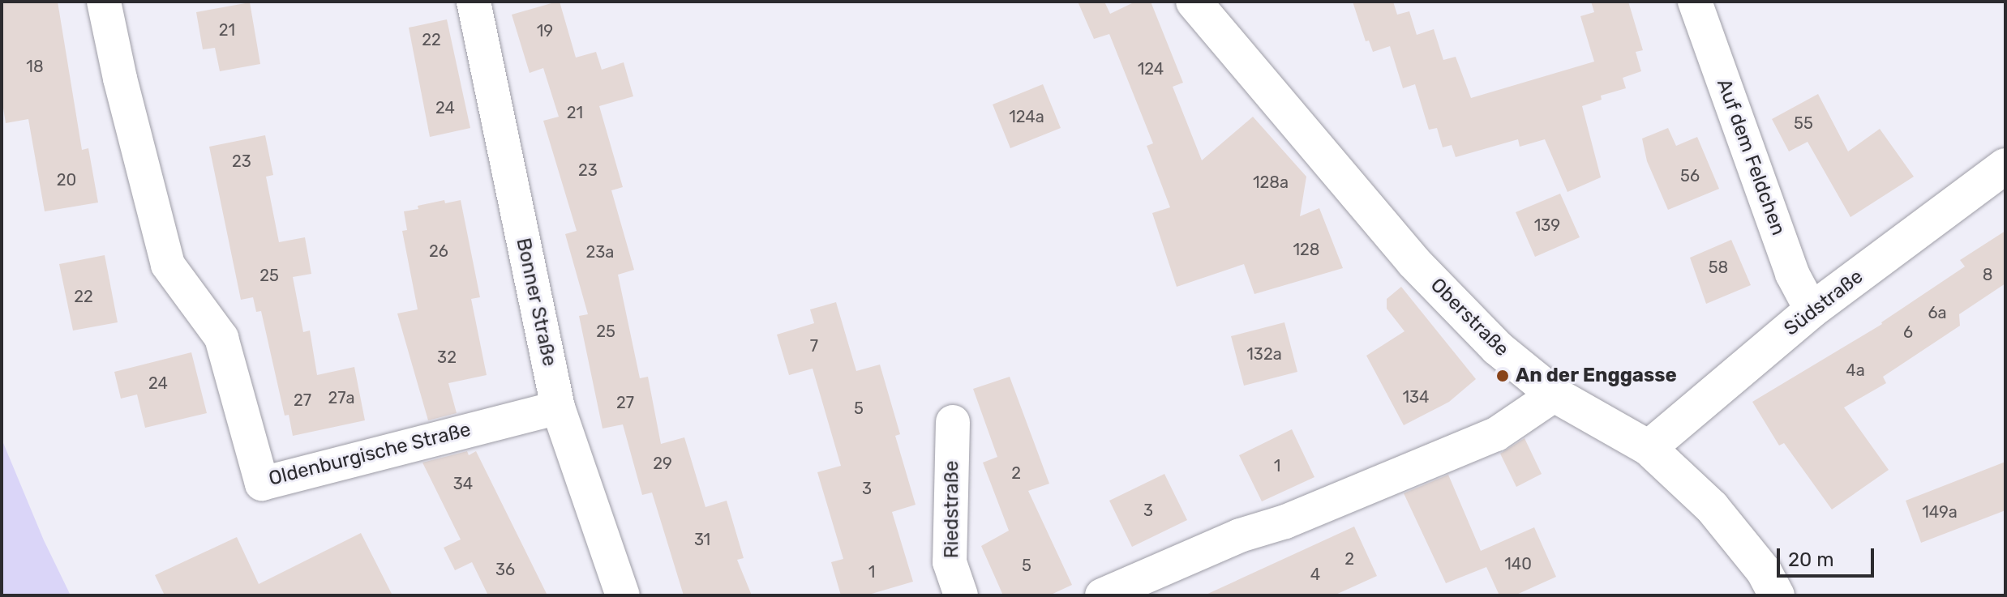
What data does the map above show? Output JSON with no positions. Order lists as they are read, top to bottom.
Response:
{
  "streets": {
    "street": [
      "Auf dem Feldchen",
      "Bonner Straße",
      "Südstraße",
      "Oberstraße",
      "Oldenburgische Straße",
      "Riedstraße"
    ]
  },
  "crossings": [
    ["Auf dem Feldchen", "Südstraße"],
    ["Bonner Straße", "Oldenburgische Straße"],
    ["Südstraße", "Oberstraße"]
  ],
  "places": ["An der Enggasse"],
  "house_numbers": [
    "21",
    "19",
    "22",
    "18",
    "124",
    "24",
    "21",
    "124a",
    "55",
    "23",
    "23",
    "56",
    "20",
    "128a",
    "139",
    "128",
    "26",
    "23a",
    "58",
    "8",
    "25",
    "22",
    "6a",
    "25",
    "6",
    "7",
    "132a",
    "32",
    "4a",
    "24",
    "134",
    "27a",
    "27",
    "27",
    "5",
    "29",
    "1",
    "2",
    "34",
    "3",
    "3",
    "149a",
    "31",
    "2",
    "140",
    "5",
    "36",
    "1",
    "4"
  ],
  "scale_bar": "20 m"
}
